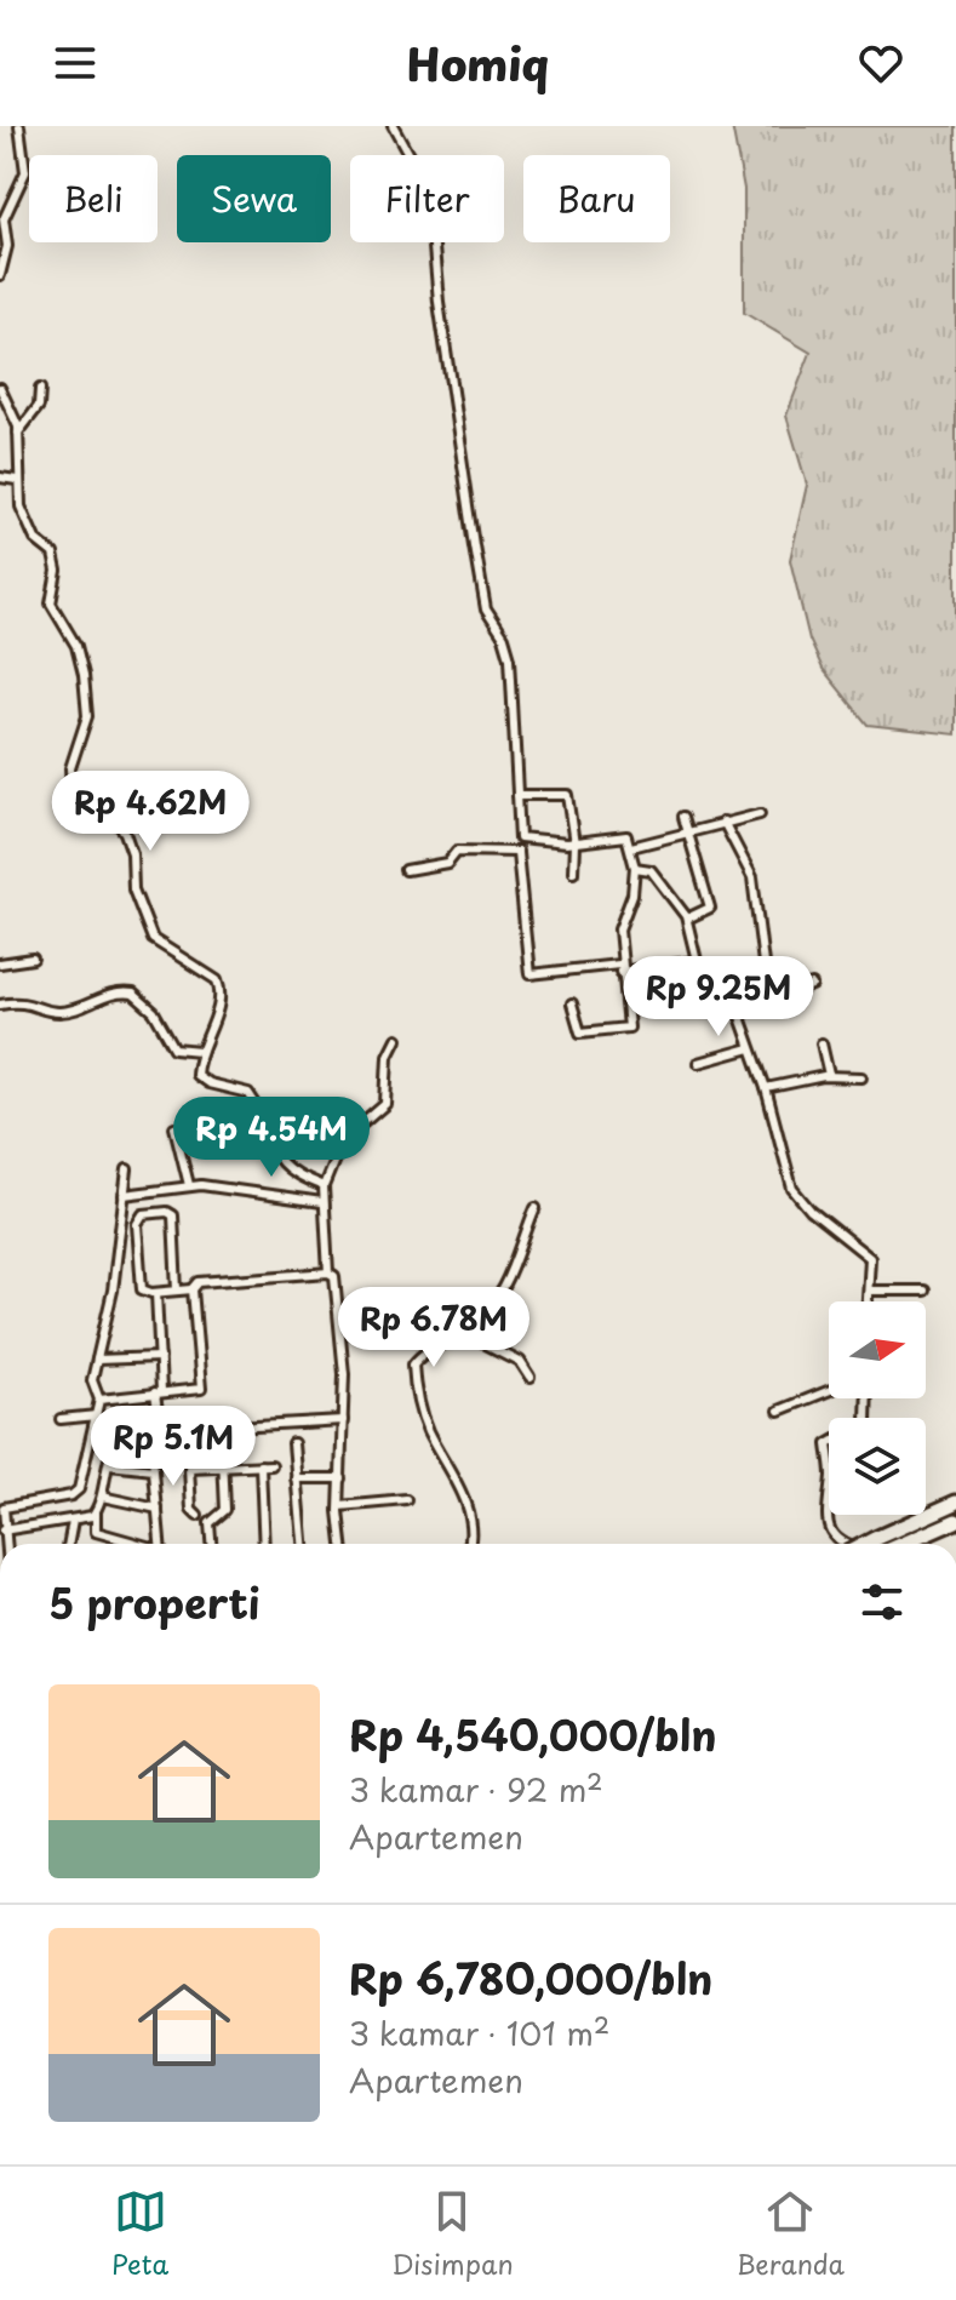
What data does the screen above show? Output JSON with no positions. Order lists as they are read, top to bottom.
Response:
{
  "north": "right",
  "page": {
    "header": "Homiq",
    "chip": [
      "Beli",
      "Sewa",
      "Filter",
      "Baru"
    ],
    "price": [
      "Rp 4.62M",
      "Rp 9.25M",
      "Rp 4.54M",
      "Rp 6.78M",
      "Rp 5.1M"
    ],
    "heading": "5 properti",
    "list": [
      {
        "name": "Rp 4,540,000/bln",
        "note": "3 kamar · 92 m² · Apartemen"
      },
      {
        "name": "Rp 6,780,000/bln",
        "note": "3 kamar · 101 m² · Apartemen"
      }
    ],
    "tabs": ["Peta", "Disimpan", "Beranda"]
  }
}
